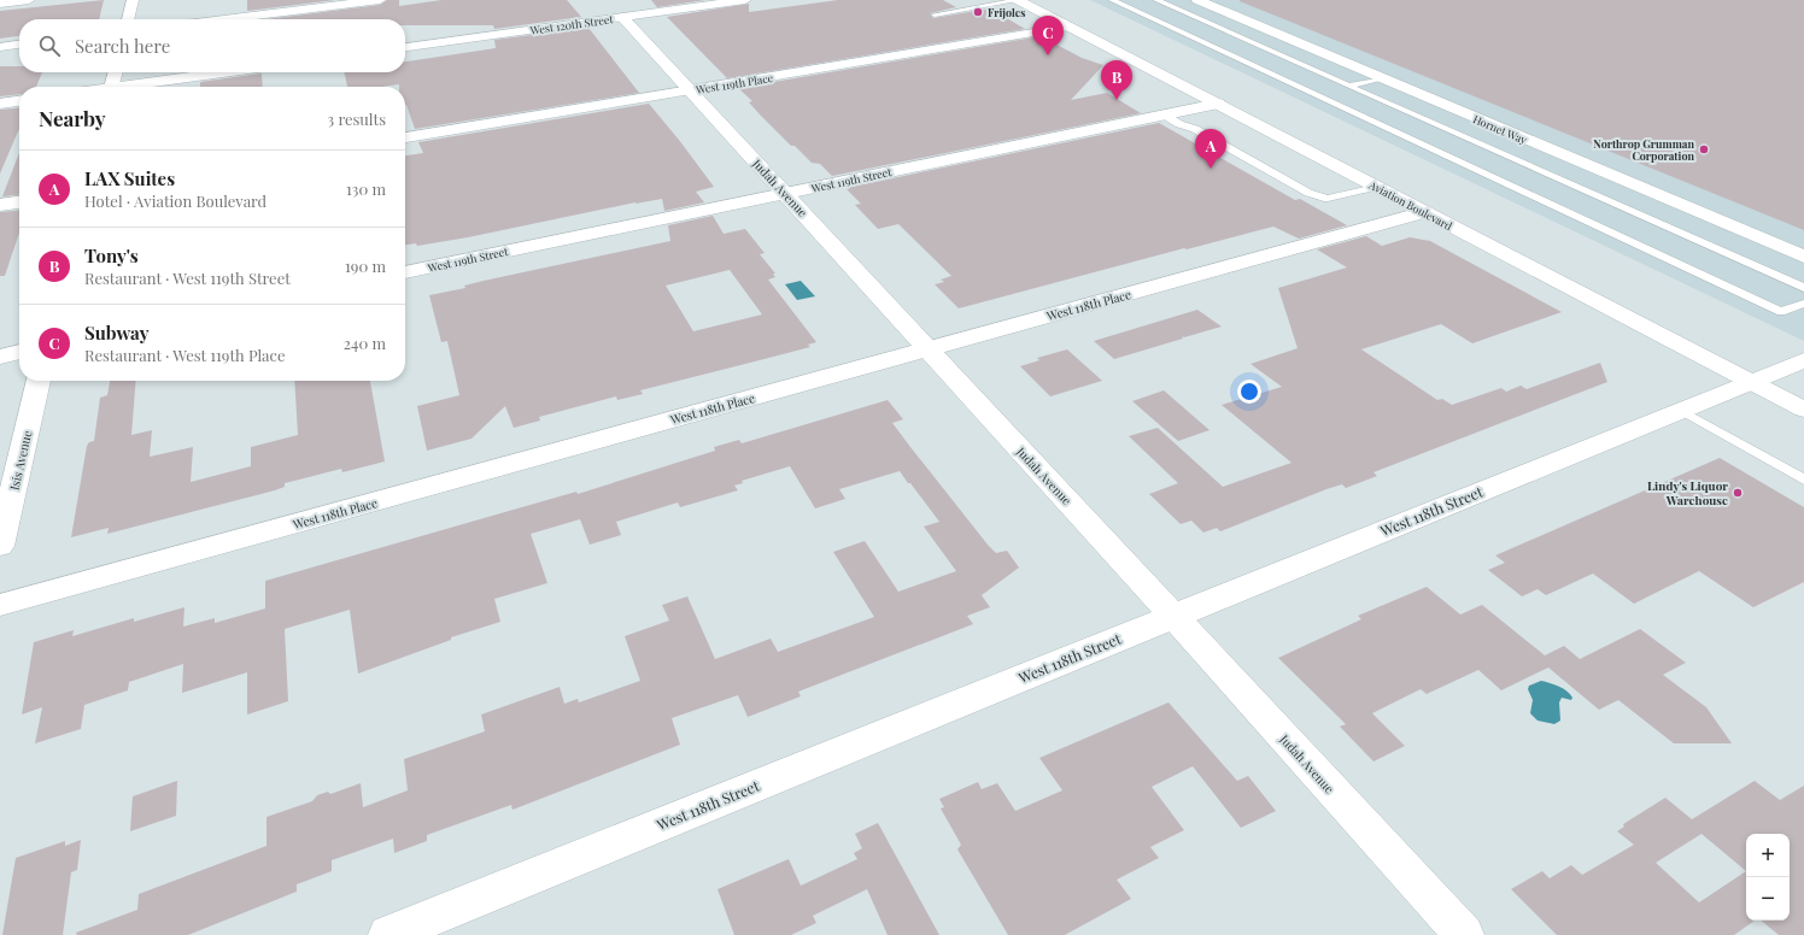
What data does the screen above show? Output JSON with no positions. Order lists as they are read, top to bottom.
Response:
{
  "streets": {
    "street": [
      "West 120th Street",
      "West 119th Place",
      "Hornet Way",
      "West 119th Street",
      "Judah Avenue",
      "Aviation Boulevard",
      "West 118th Place",
      "Isis Avenue",
      "West 118th Street"
    ]
  },
  "crossings": [
    ["West 120th Street", "Judah Avenue"],
    ["West 119th Place", "Judah Avenue"],
    ["West 119th Place", "Aviation Boulevard"],
    ["West 119th Street", "Judah Avenue"],
    ["West 119th Street", "Aviation Boulevard"],
    ["Judah Avenue", "West 118th Place"],
    ["Judah Avenue", "West 118th Street"],
    ["Aviation Boulevard", "West 118th Place"],
    ["Aviation Boulevard", "West 118th Street"]
  ],
  "places": ["Frijoles", "Northrop Grumman Corporation", "Lindy's Liquor Warehouse"],
  "page": {
    "pins": ["C", "B", "A"],
    "search": "Search here",
    "heading": ["Nearby", "3 results"],
    "list": [
      {
        "mark": "A",
        "name": "LAX Suites",
        "note": "Hotel · Aviation Boulevard",
        "value": "130 m"
      },
      {
        "mark": "B",
        "name": "Tony's",
        "note": "Restaurant · West 119th Street",
        "value": "190 m"
      },
      {
        "mark": "C",
        "name": "Subway",
        "note": "Restaurant · West 119th Place",
        "value": "240 m"
      }
    ],
    "map_buttons": ["+", "−"]
  }
}
